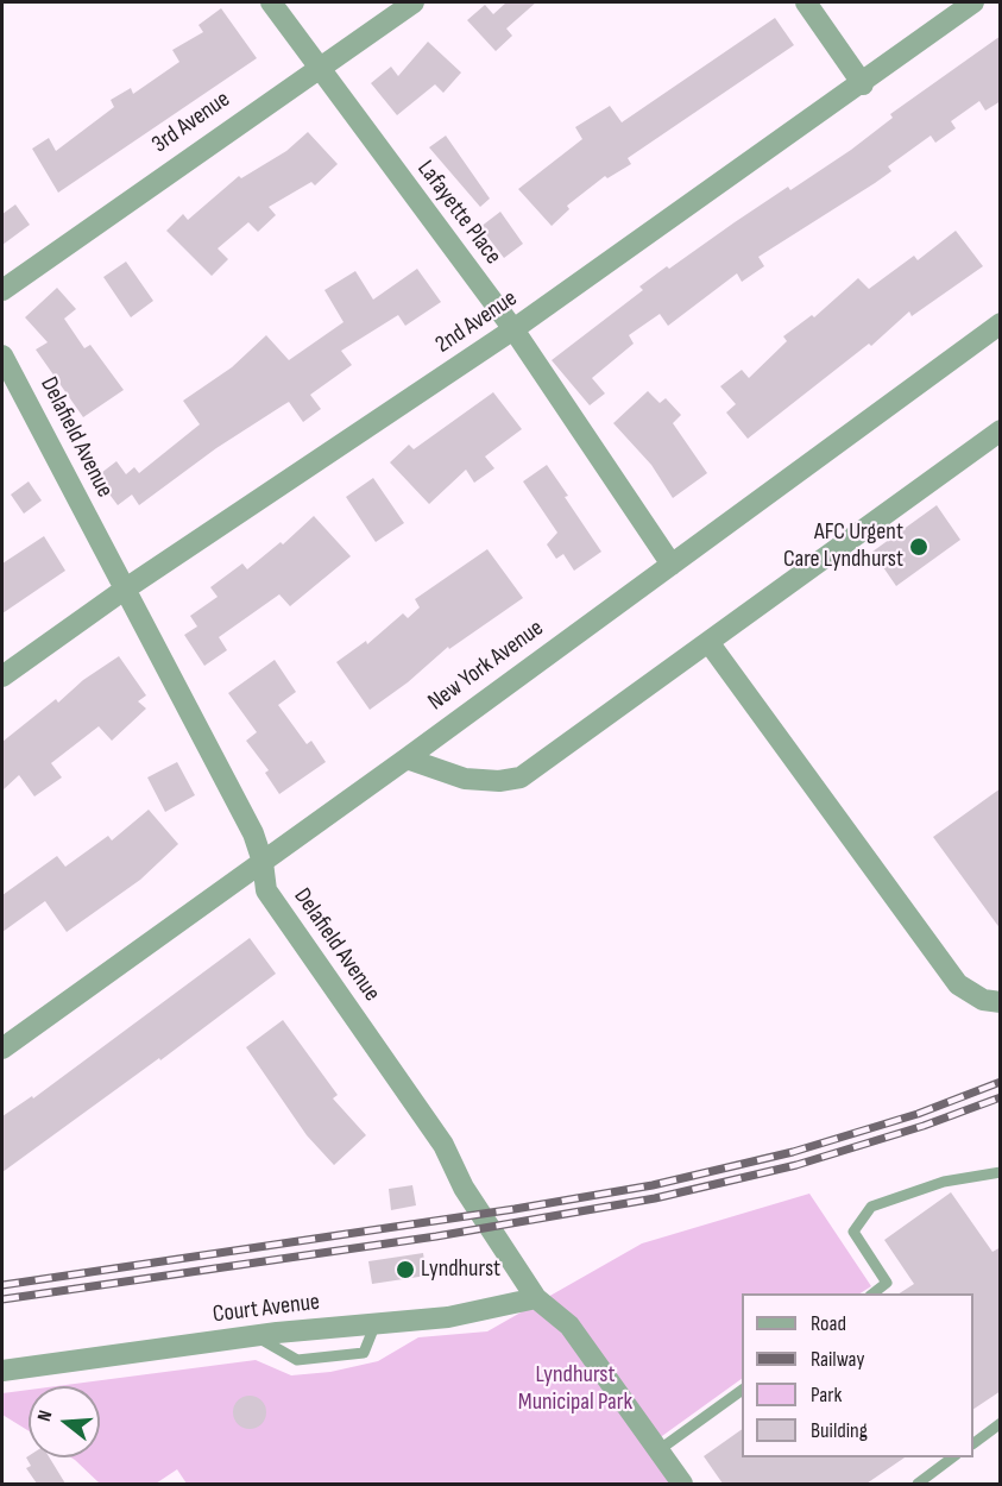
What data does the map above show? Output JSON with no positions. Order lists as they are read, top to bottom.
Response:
{
  "streets": {
    "street": [
      "3rd Avenue",
      "Lafayette Place",
      "2nd Avenue",
      "Delafield Avenue",
      "New York Avenue",
      "Court Avenue"
    ]
  },
  "crossings": [
    ["3rd Avenue", "Lafayette Place"],
    ["Lafayette Place", "2nd Avenue"],
    ["Lafayette Place", "New York Avenue"],
    ["2nd Avenue", "Delafield Avenue"],
    ["Delafield Avenue", "New York Avenue"],
    ["Delafield Avenue", "Court Avenue"]
  ],
  "parks": ["Lyndhurst Municipal Park"],
  "places": ["AFC Urgent Care Lyndhurst", "Lyndhurst"],
  "legend": [
    "Road",
    "Railway",
    "Park",
    "Building"
  ],
  "north": "left"
}
